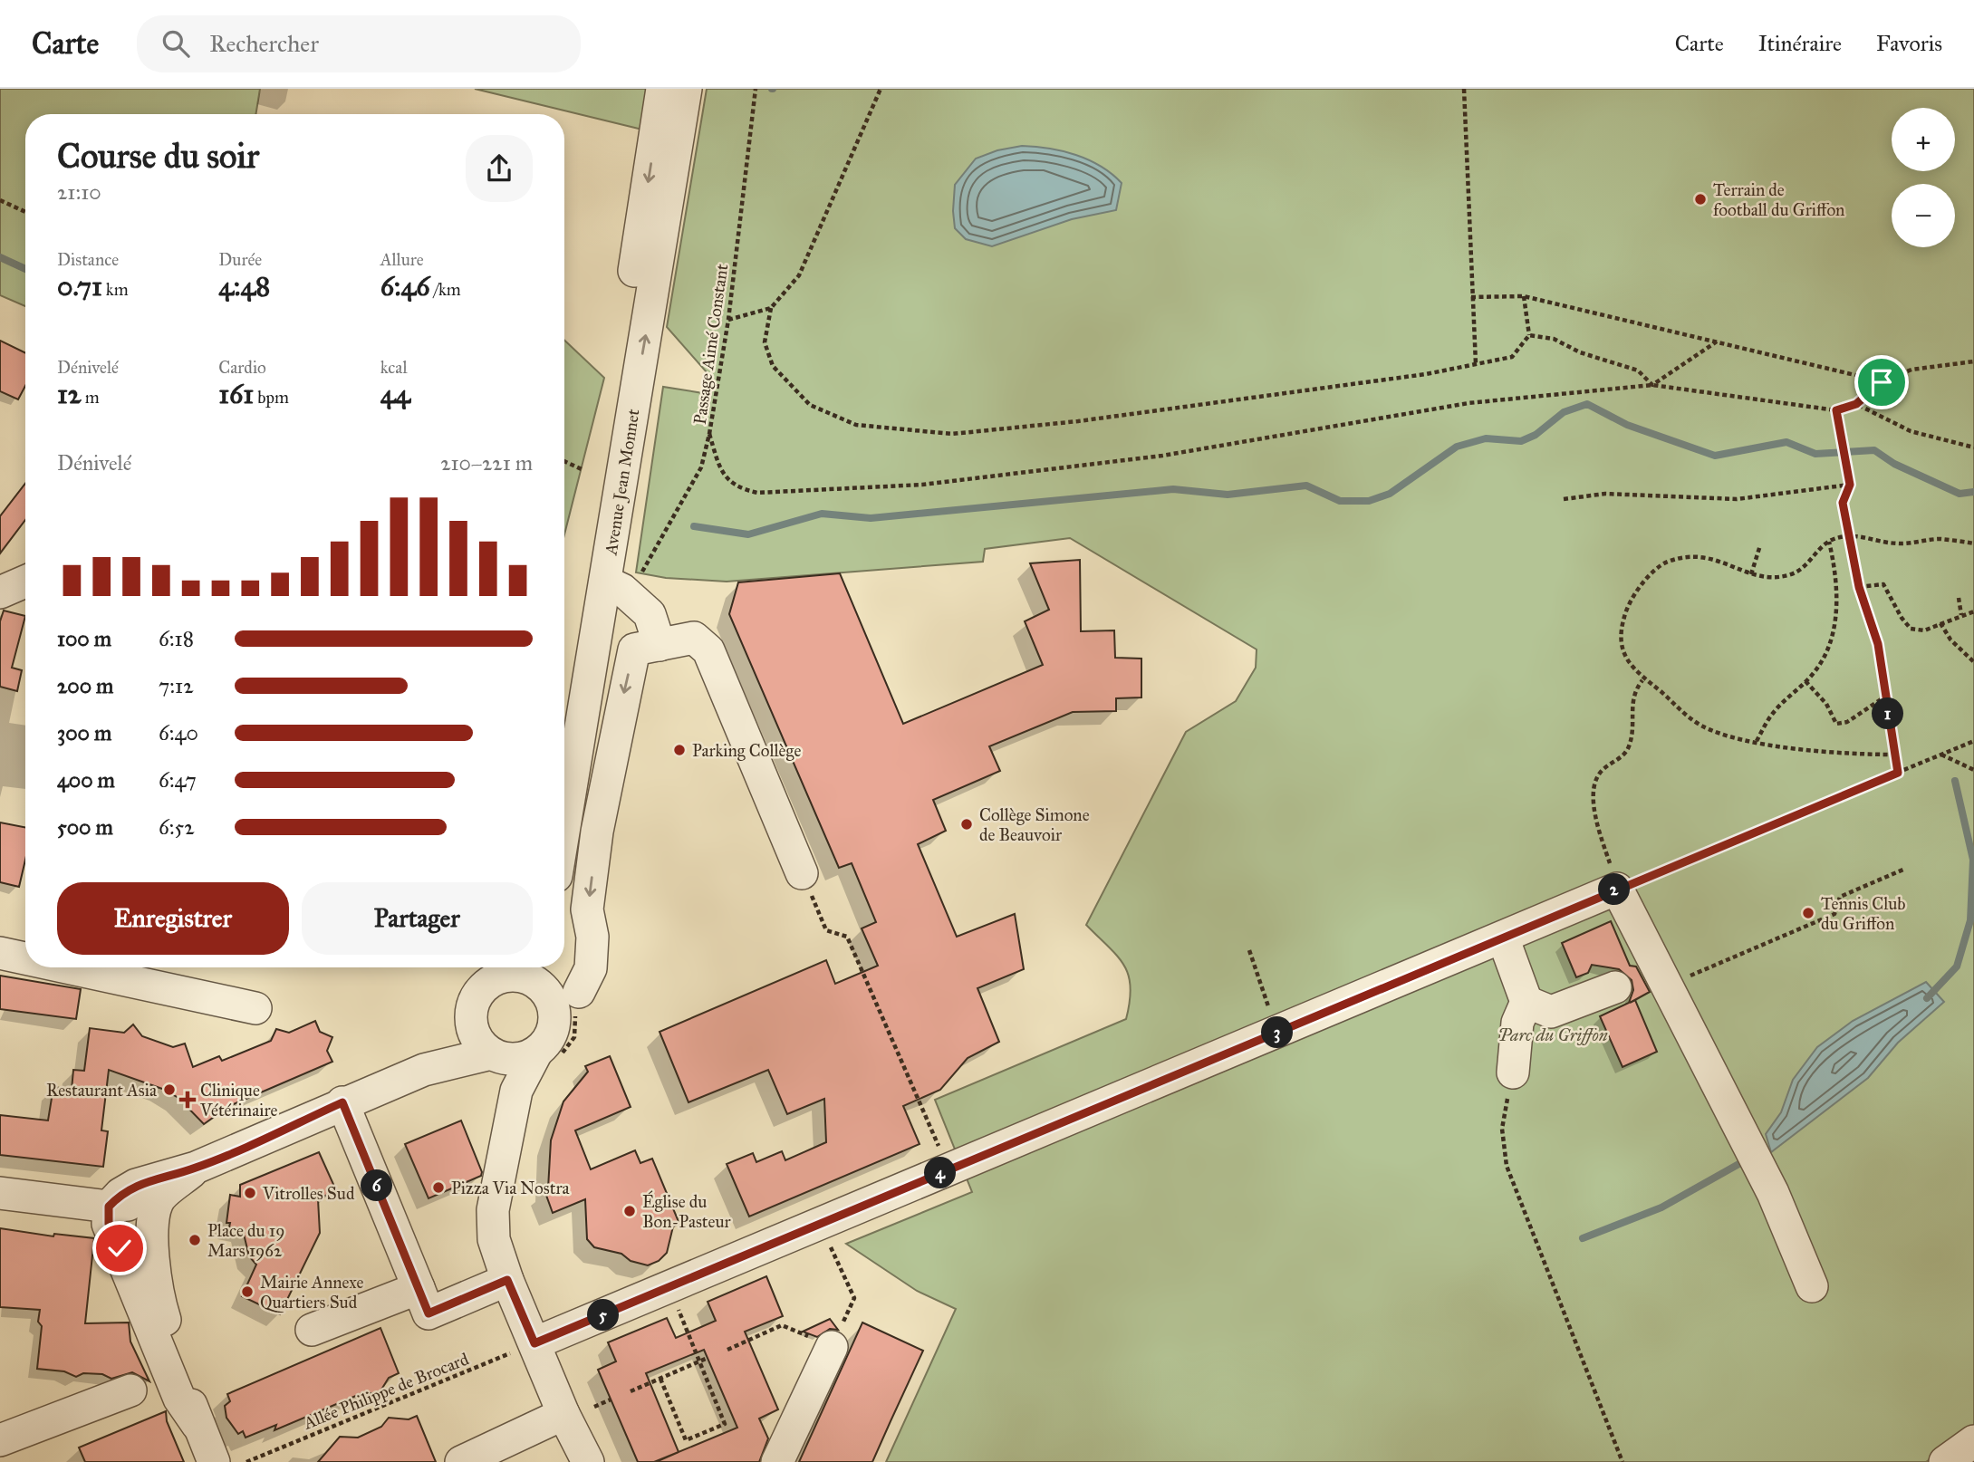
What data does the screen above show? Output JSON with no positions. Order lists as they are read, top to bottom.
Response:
{
  "streets": {
    "street": ["Avenue Jean Monnet"],
    "path": ["Passage Aimé Constant", "Allée Philippe de Brocard"]
  },
  "crossings": [
    ["Passage Aimé Constant", "Avenue Jean Monnet"]
  ],
  "parks": ["Parc du Griffon"],
  "places": {
    "other": [
      "Terrain de football du Griffon",
      "Parking Collège",
      "Collège Simone de Beauvoir",
      "Tennis Club du Griffon",
      "Restaurant Asia",
      "Pizza Via Nostra",
      "Vitrolles Sud",
      "Église du Bon-Pasteur",
      "Place du 19 Mars 1962",
      "Mairie Annexe Quartiers Sud"
    ],
    "health": ["Clinique Vétérinaire"]
  },
  "page": {
    "header": "Carte",
    "search": "Rechercher",
    "nav": ["Carte", "Itinéraire", "Favoris"],
    "map_buttons": ["+", "−"],
    "heading": ["Course du soir", "21:10"],
    "stats": [
      ["Distance", "0.71 km"],
      ["Durée", "4:48"],
      ["Allure", "6:46 /km"],
      ["Dénivelé", "12 m"],
      ["Cardio", "161 bpm"],
      ["kcal", "44"]
    ],
    "chart": ["Dénivelé", "210–221 m"],
    "list": [
      {
        "name": "100 m",
        "note": "6:18"
      },
      {
        "name": "200 m",
        "note": "7:12"
      },
      {
        "name": "300 m",
        "note": "6:40"
      },
      {
        "name": "400 m",
        "note": "6:47"
      },
      {
        "name": "500 m",
        "note": "6:52"
      }
    ],
    "pins": [
      "1",
      "2",
      "3",
      "4",
      "6",
      "5"
    ],
    "buttons": ["Enregistrer", "Partager"]
  }
}
